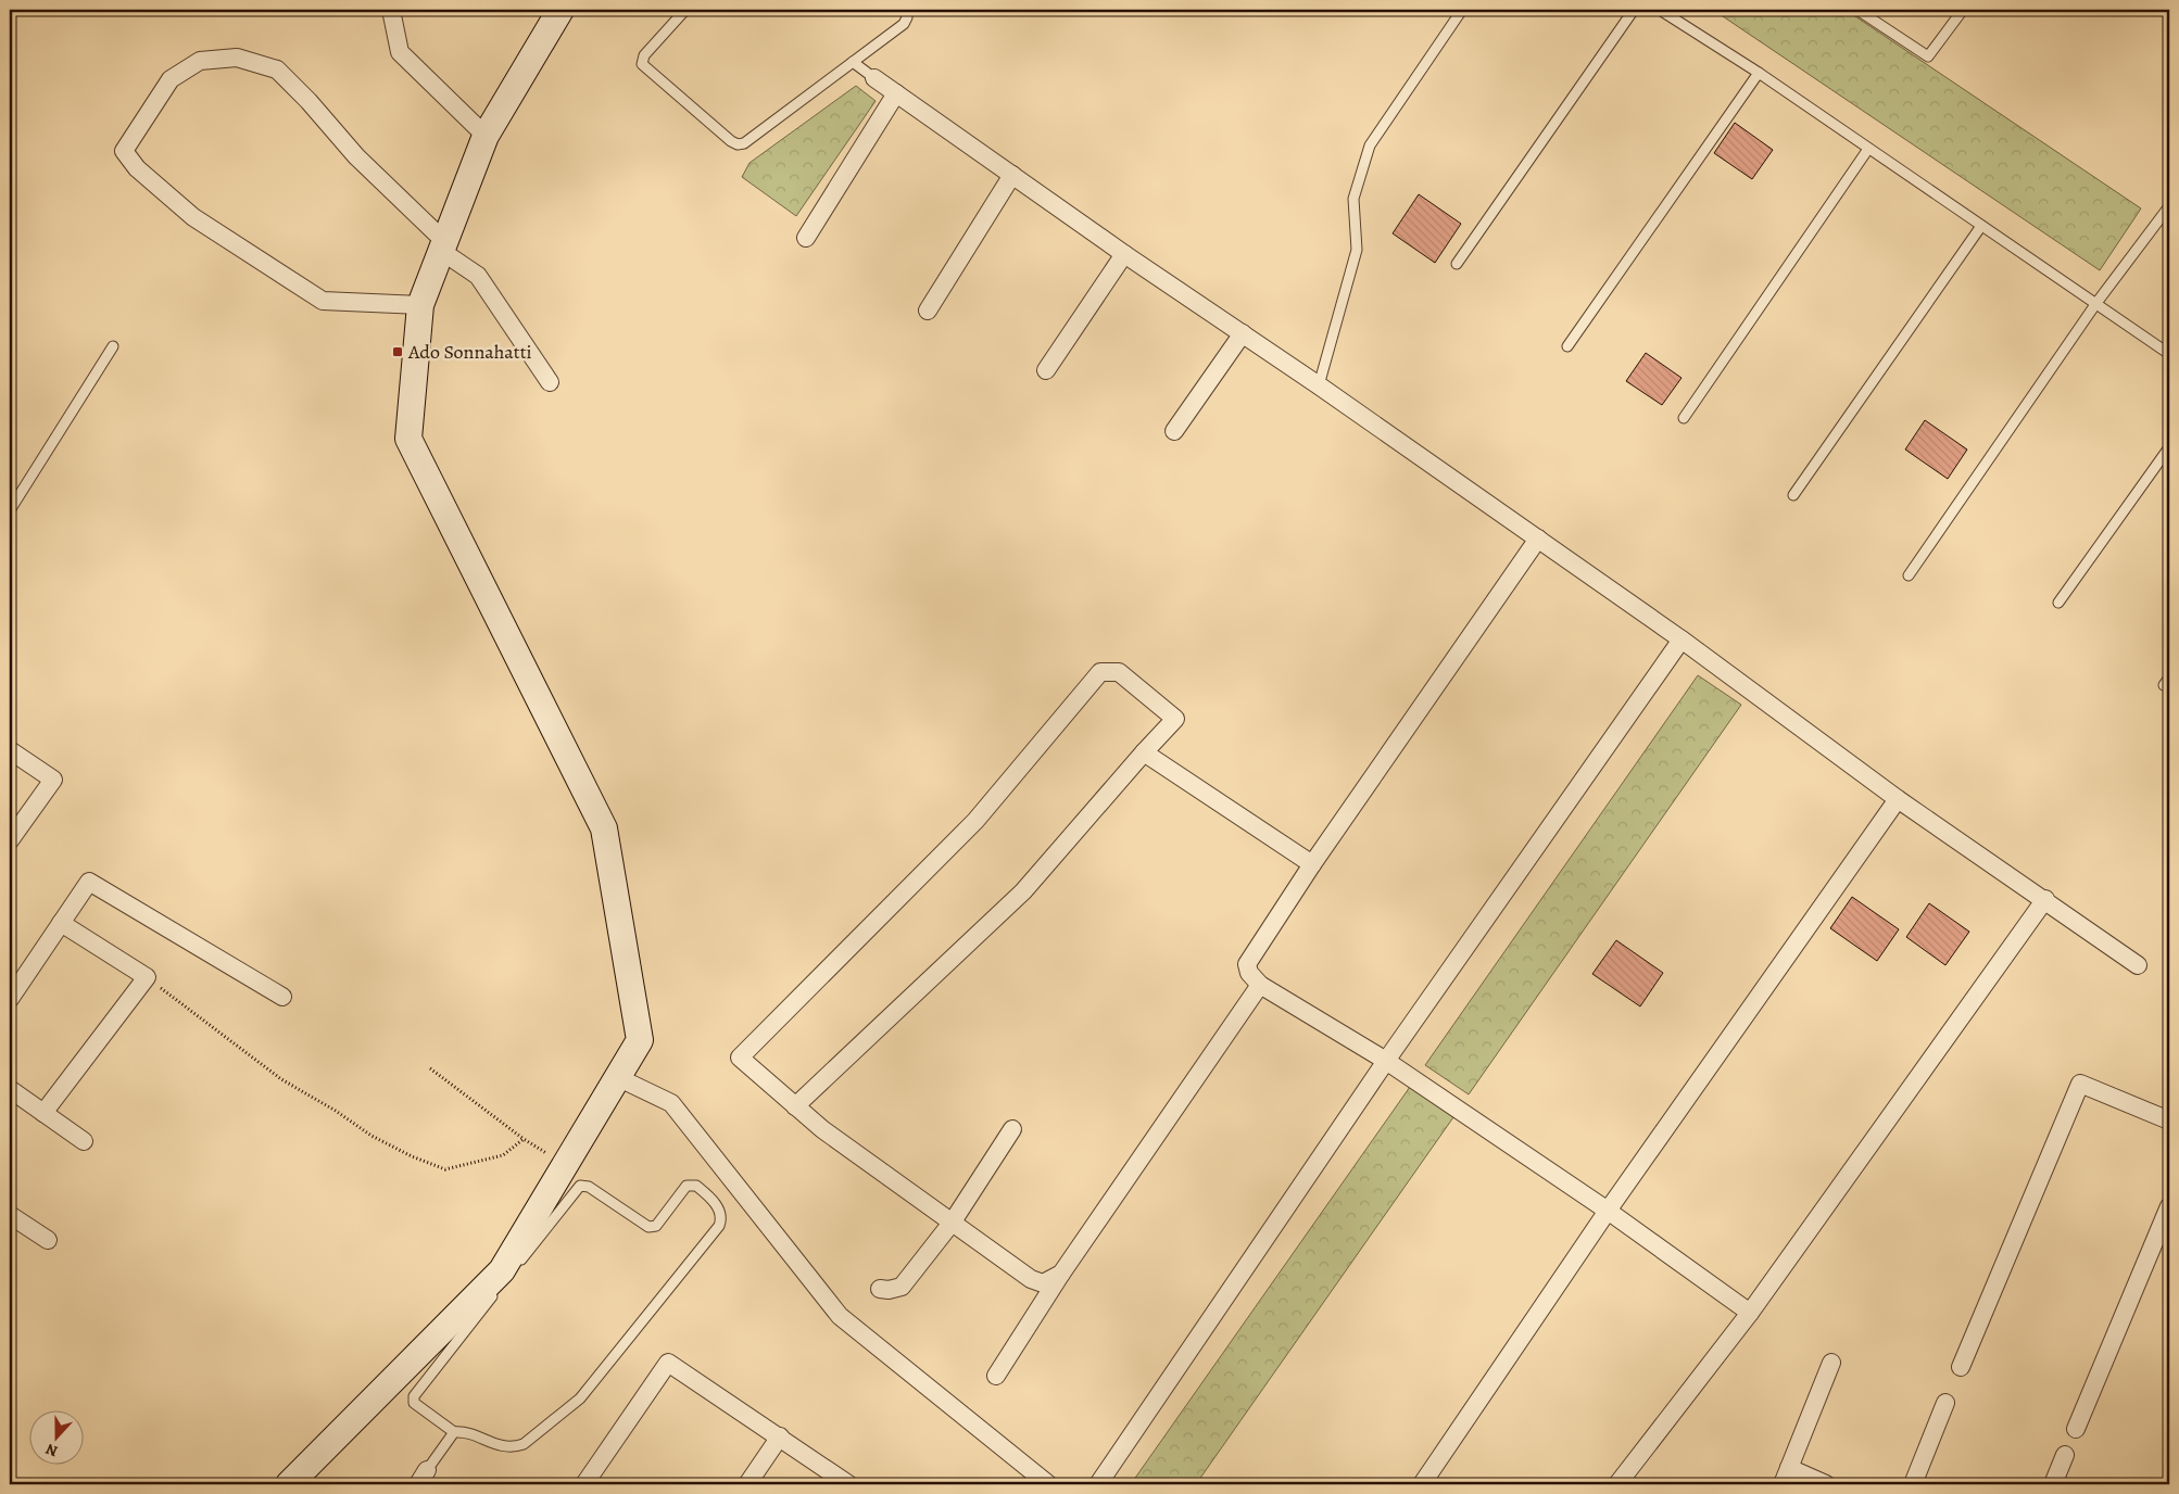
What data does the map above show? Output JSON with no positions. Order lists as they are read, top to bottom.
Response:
{
  "places": {
    "transit": ["Ado Sonnahatti"]
  },
  "north": "bottom"
}
